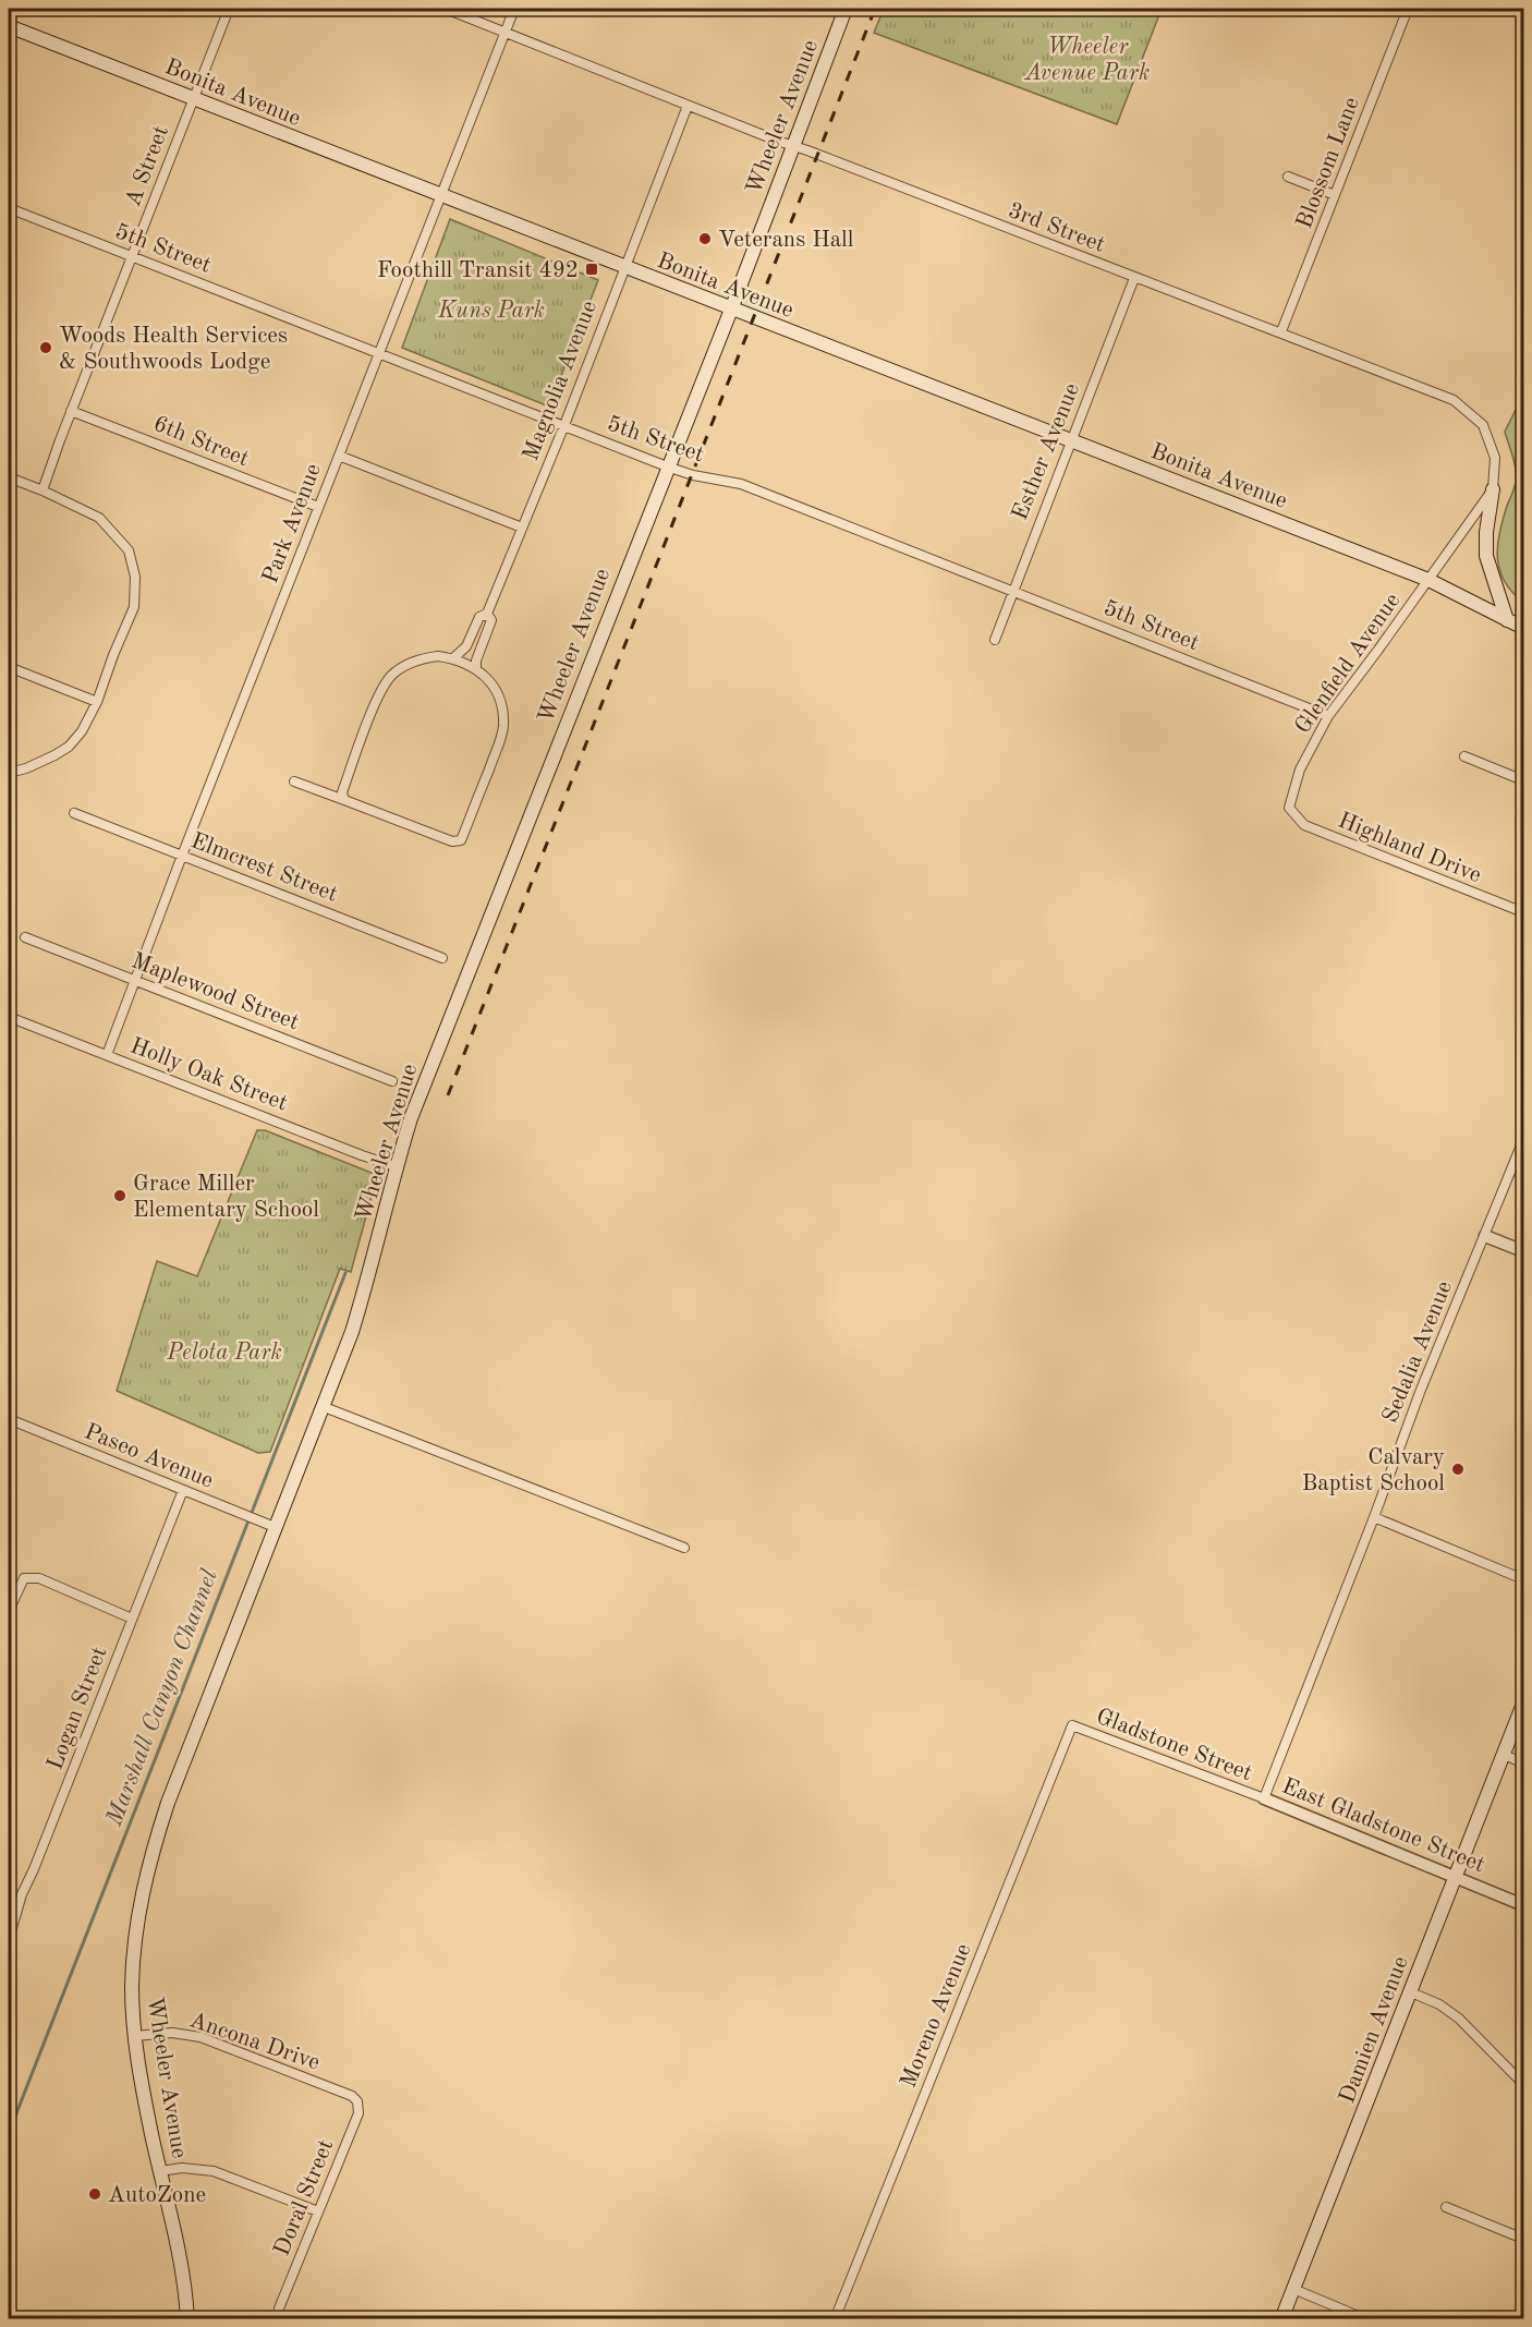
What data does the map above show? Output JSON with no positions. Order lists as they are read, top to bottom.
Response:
{
  "streets": {
    "main road": ["Bonita Avenue", "Wheeler Avenue", "Damien Avenue"],
    "street": [
      "Blossom Lane",
      "A Street",
      "3rd Street",
      "5th Street",
      "Magnolia Avenue",
      "6th Street",
      "Esther Avenue",
      "Park Avenue",
      "Glenfield Avenue",
      "Highland Drive",
      "Elmcrest Street",
      "Maplewood Street",
      "Holly Oak Street",
      "Sedalia Avenue",
      "Paseo Avenue",
      "Logan Street",
      "Gladstone Street",
      "East Gladstone Street",
      "Moreno Avenue",
      "Ancona Drive",
      "Doral Street"
    ]
  },
  "crossings": [
    ["Bonita Avenue", "Wheeler Avenue"],
    ["Bonita Avenue", "A Street"],
    ["Bonita Avenue", "Magnolia Avenue"],
    ["Bonita Avenue", "Esther Avenue"],
    ["Bonita Avenue", "Park Avenue"],
    ["Bonita Avenue", "Glenfield Avenue"],
    ["Wheeler Avenue", "3rd Street"],
    ["Wheeler Avenue", "5th Street"],
    ["Wheeler Avenue", "Holly Oak Street"],
    ["Wheeler Avenue", "Paseo Avenue"],
    ["Wheeler Avenue", "Ancona Drive"],
    ["Blossom Lane", "3rd Street"],
    ["A Street", "5th Street"],
    ["A Street", "6th Street"],
    ["3rd Street", "Magnolia Avenue"],
    ["3rd Street", "Esther Avenue"],
    ["3rd Street", "Park Avenue"],
    ["5th Street", "Magnolia Avenue"],
    ["5th Street", "Esther Avenue"],
    ["5th Street", "Park Avenue"],
    ["5th Street", "Glenfield Avenue"],
    ["6th Street", "Park Avenue"],
    ["Park Avenue", "Elmcrest Street"],
    ["Park Avenue", "Maplewood Street"],
    ["Park Avenue", "Holly Oak Street"],
    ["Glenfield Avenue", "Highland Drive"],
    ["Sedalia Avenue", "Gladstone Street"],
    ["Sedalia Avenue", "East Gladstone Street"],
    ["Paseo Avenue", "Logan Street"],
    ["Gladstone Street", "East Gladstone Street"],
    ["Gladstone Street", "Moreno Avenue"],
    ["East Gladstone Street", "Damien Avenue"],
    ["Ancona Drive", "Doral Street"]
  ],
  "water": ["Marshall Canyon Channel"],
  "parks": ["Wheeler Avenue Park", "Kuns Park", "Pelota Park"],
  "places": {
    "other": [
      "Veterans Hall",
      "Woods Health Services & Southwoods Lodge",
      "Grace Miller Elementary School",
      "Calvary Baptist School",
      "AutoZone"
    ],
    "transit": ["Foothill Transit 492"]
  }
}
